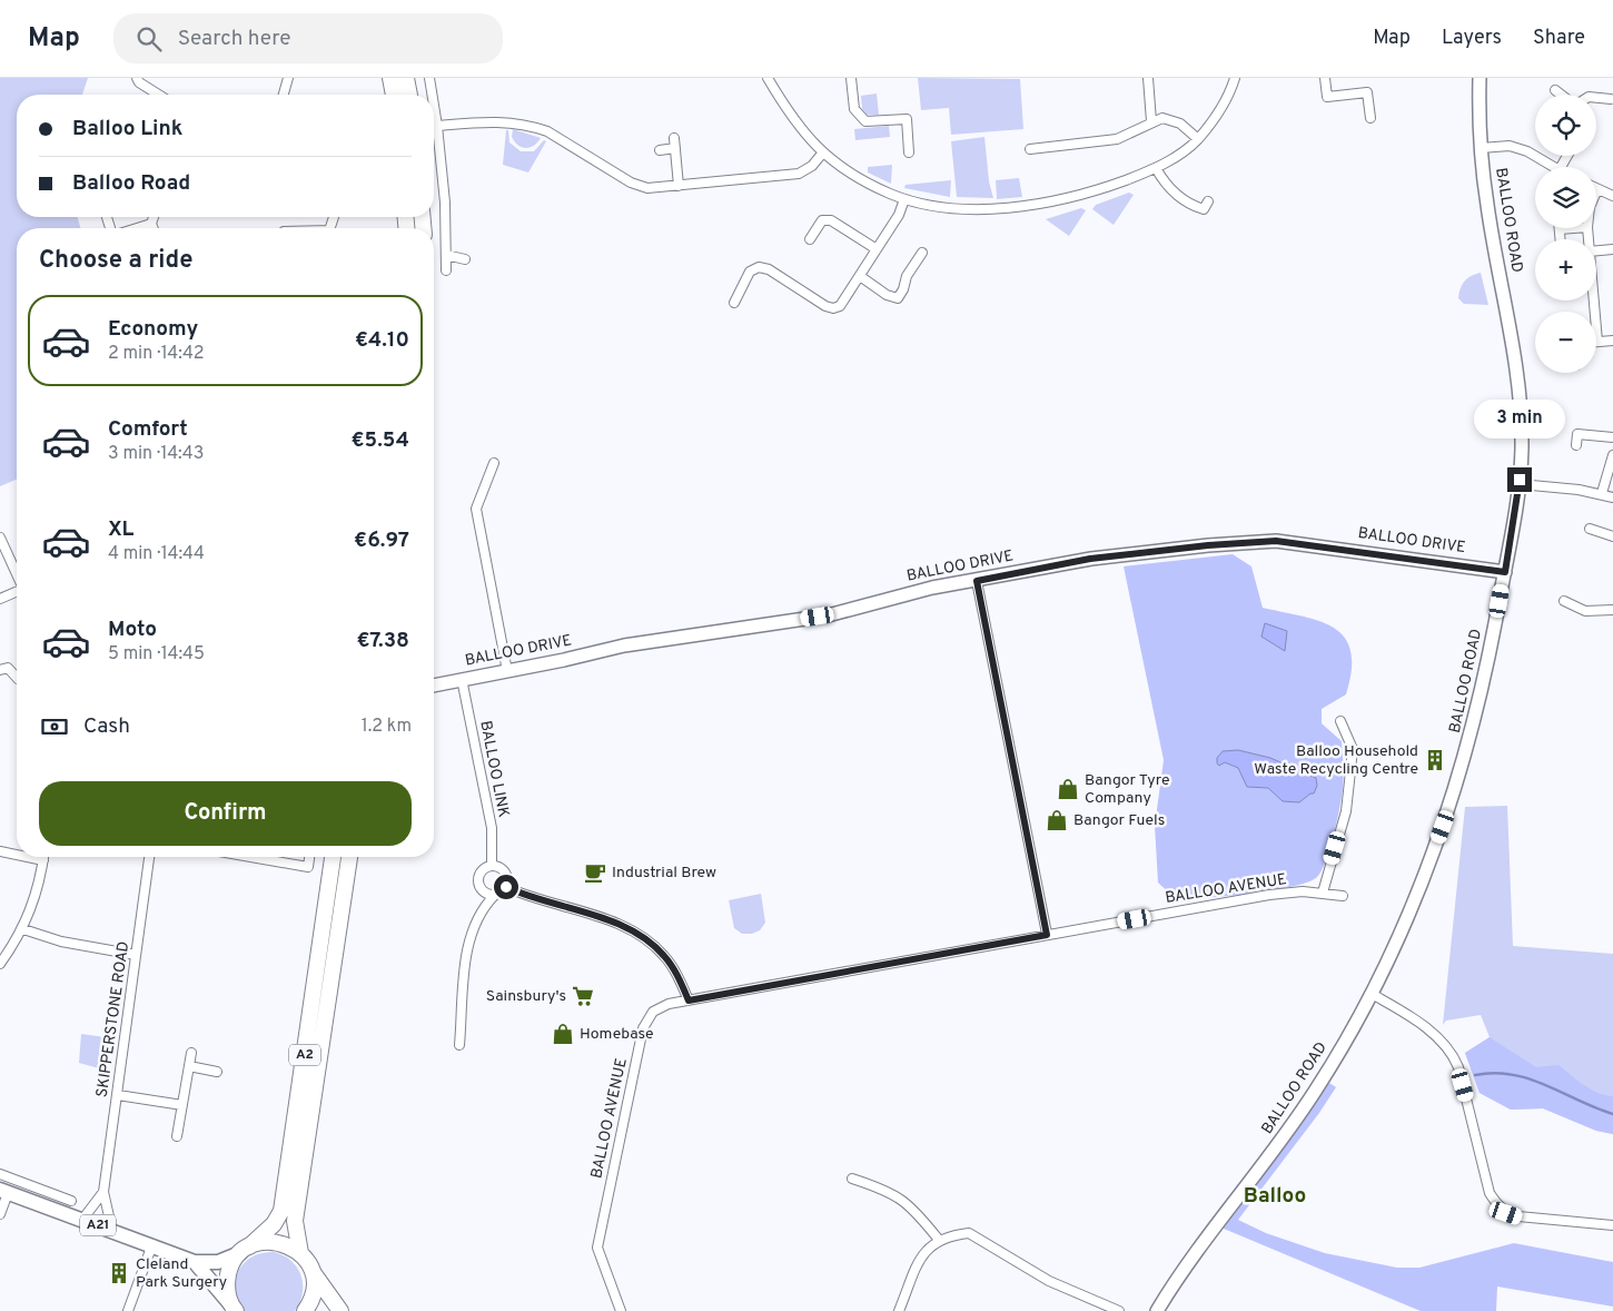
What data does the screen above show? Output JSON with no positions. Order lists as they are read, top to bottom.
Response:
{
  "streets": {
    "highway": ["A2"],
    "main road": ["A21"],
    "street": [
      "BALLOO ROAD",
      "BALLOO DRIVE",
      "BALLOO LINK",
      "BALLOO AVENUE",
      "SKIPPERSTONE ROAD"
    ]
  },
  "crossings": [
    ["BALLOO ROAD", "BALLOO DRIVE"],
    ["BALLOO DRIVE", "BALLOO LINK"],
    ["SKIPPERSTONE ROAD", "A21"],
    ["A2", "A21"]
  ],
  "districts": ["Balloo"],
  "places": {
    "building": ["Balloo Household Waste Recycling Centre", "Cleland Park Surgery"],
    "shop": ["Bangor Tyre Company", "Bangor Fuels", "Homebase"],
    "cafe": ["Industrial Brew"],
    "supermarket": ["Sainsbury's"]
  },
  "page": {
    "header": "Map",
    "search": "Search here",
    "nav": ["Map", "Layers", "Share"],
    "map_buttons": ["+", "−"],
    "banner": ["Balloo Link", "Balloo Road"],
    "heading": "Choose a ride",
    "list": [
      {
        "name": "Economy",
        "note": "2 min · 14:42",
        "value": "€4.10"
      },
      {
        "name": "Comfort",
        "note": "3 min · 14:43",
        "value": "€5.54"
      },
      {
        "name": "XL",
        "note": "4 min · 14:44",
        "value": "€6.97"
      },
      {
        "name": "Moto",
        "note": "5 min · 14:45",
        "value": "€7.38"
      }
    ],
    "bubble": "3 min",
    "pay": ["Cash", "1.2 km"],
    "buttons": "Confirm"
  }
}
